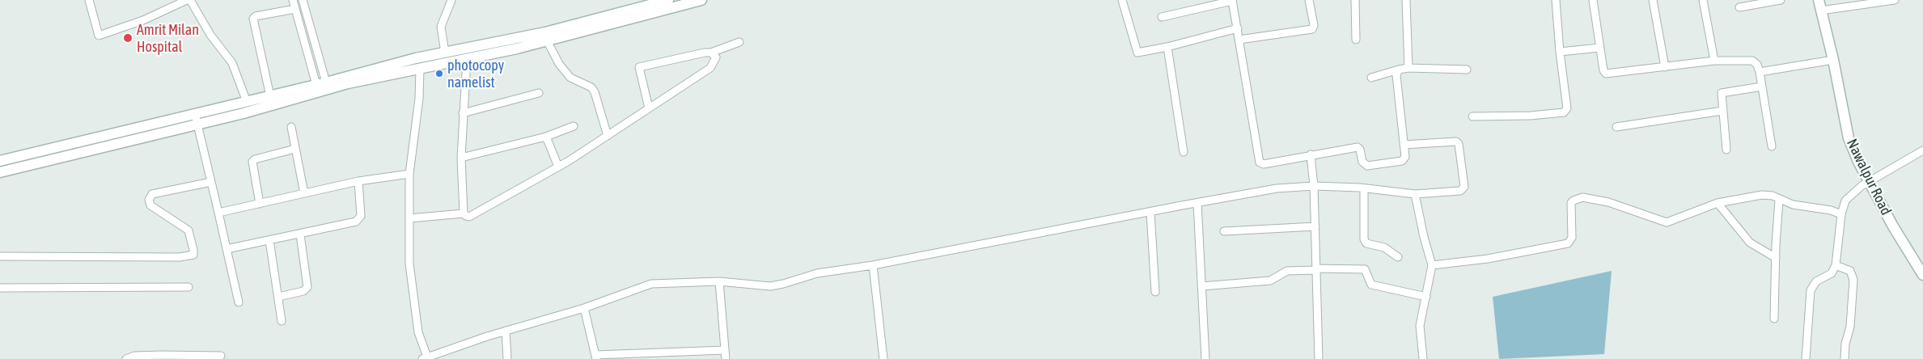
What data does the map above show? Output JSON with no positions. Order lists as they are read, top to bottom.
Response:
{
  "streets": {
    "street": ["Nawalpur Road"]
  },
  "places": ["Amrit Milan Hospital", "photocopy namelist"]
}
